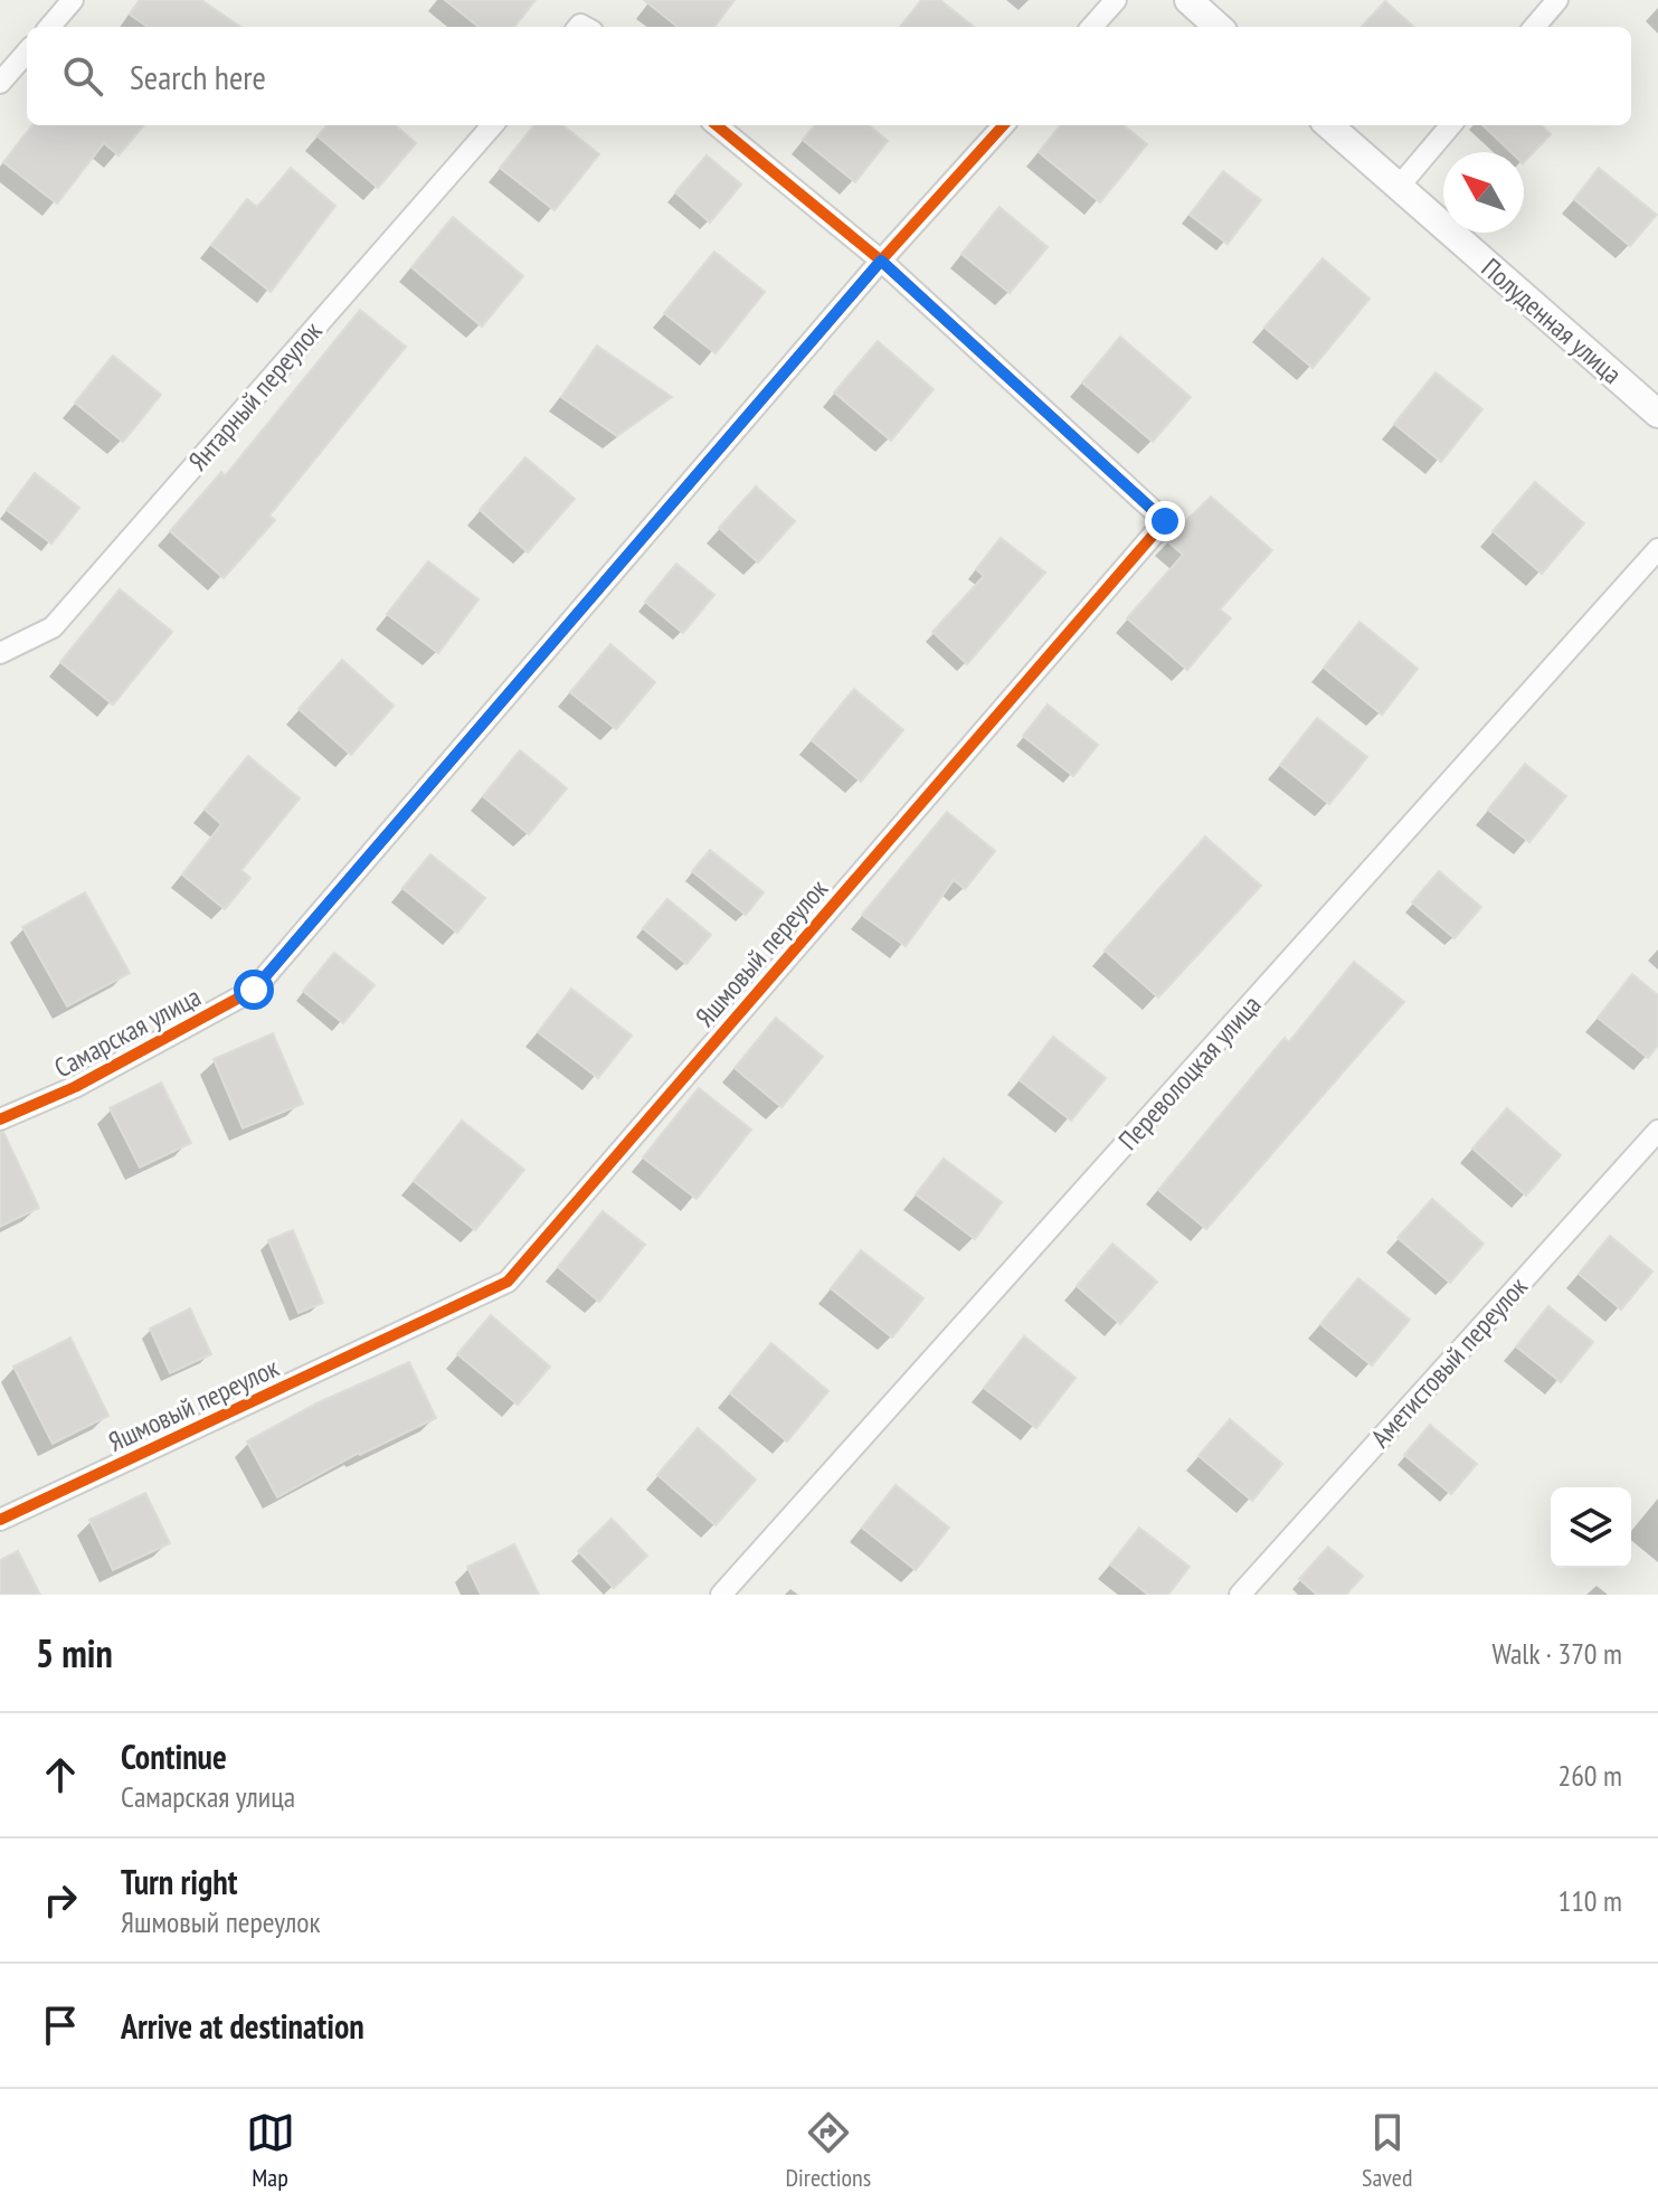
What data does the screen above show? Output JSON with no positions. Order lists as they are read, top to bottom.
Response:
{
  "streets": {
    "street": [
      "Полуденная улица",
      "Янтарный переулок",
      "Яшмовый переулок",
      "Самарская улица",
      "Переволоцкая улица",
      "Аметистовый переулок"
    ]
  },
  "crossings": [
    ["Яшмовый переулок", "Самарская улица"]
  ],
  "north": "top left",
  "page": {
    "search": "Search here",
    "heading": ["5 min", "Walk · 370 m"],
    "list": [
      ["Continue", "Самарская улица", "260 m"],
      ["Turn right", "Яшмовый переулок", "110 m"],
      "Arrive at destination"
    ],
    "nav": ["Map", "Directions", "Saved"]
  }
}
